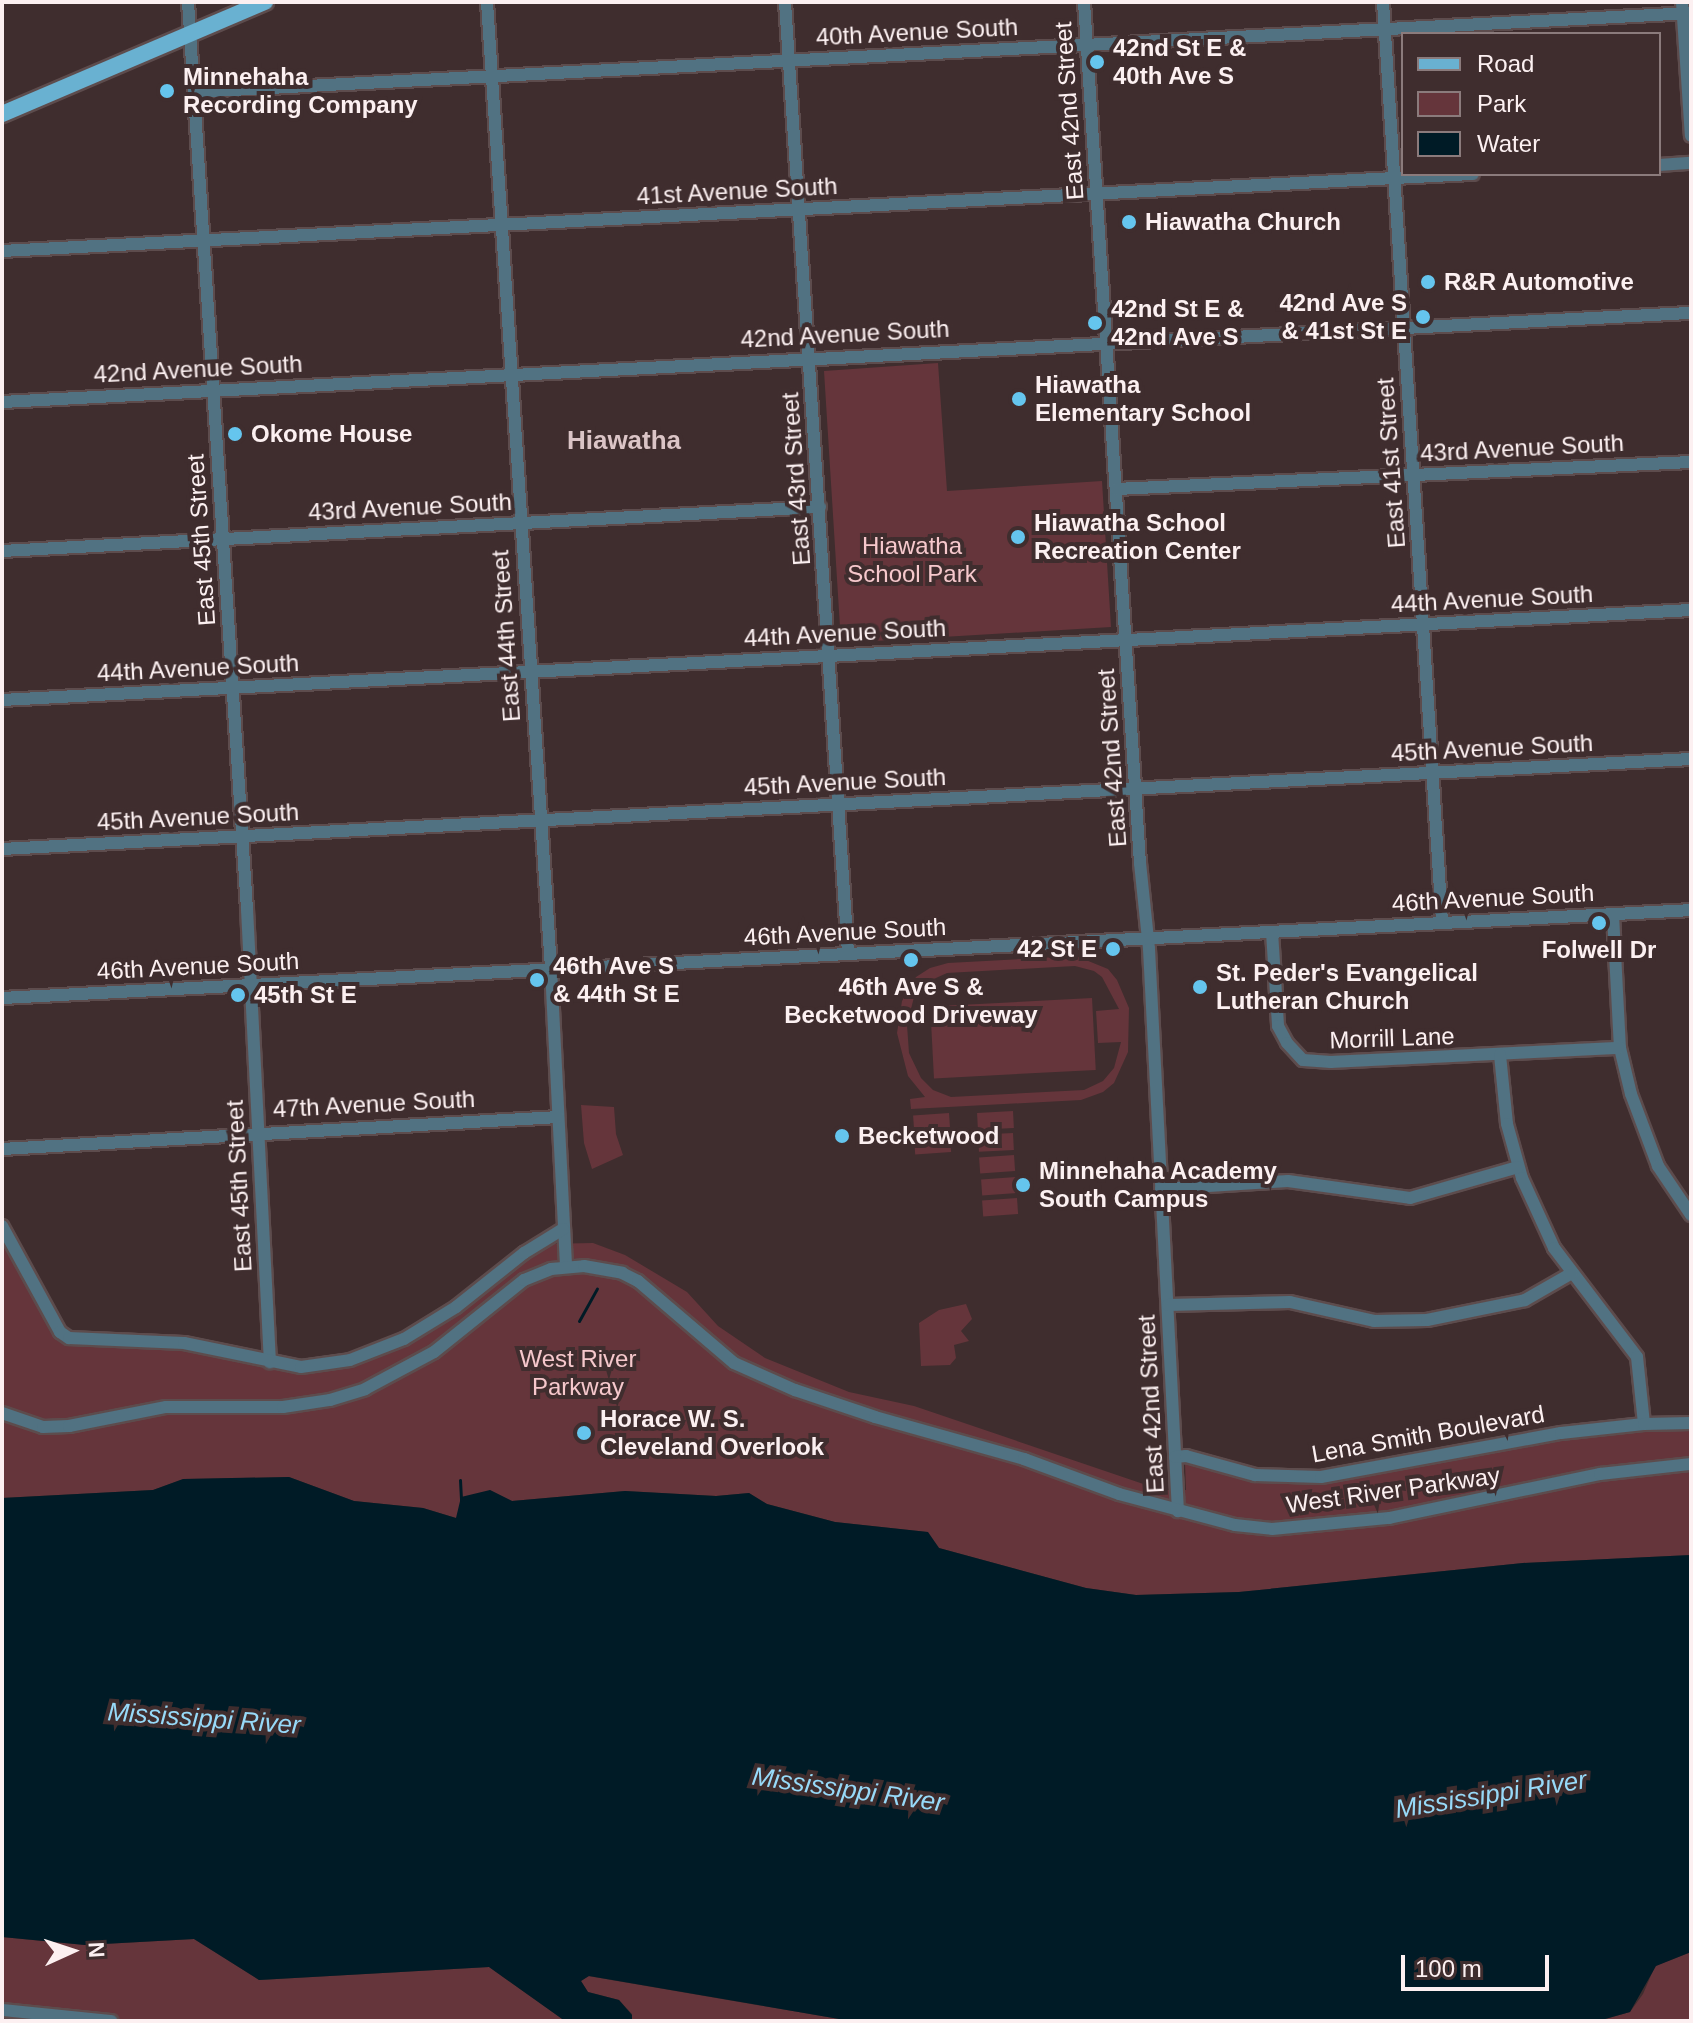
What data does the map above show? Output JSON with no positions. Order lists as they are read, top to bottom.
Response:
{
  "streets": {
    "street": [
      "40th Avenue South",
      "East 42nd Street",
      "41st Avenue South",
      "42nd Avenue South",
      "43rd Avenue South",
      "East 41st Street",
      "East 43rd Street",
      "East 45th Street",
      "44th Avenue South",
      "East 44th Street",
      "45th Avenue South",
      "46th Avenue South",
      "Morrill Lane",
      "47th Avenue South",
      "Lena Smith Boulevard",
      "West River Parkway"
    ]
  },
  "crossings": [
    ["40th Avenue South", "East 42nd Street"],
    ["40th Avenue South", "East 41st Street"],
    ["40th Avenue South", "East 43rd Street"],
    ["40th Avenue South", "East 45th Street"],
    ["40th Avenue South", "East 44th Street"],
    ["East 42nd Street", "41st Avenue South"],
    ["East 42nd Street", "42nd Avenue South"],
    ["East 42nd Street", "43rd Avenue South"],
    ["East 42nd Street", "44th Avenue South"],
    ["East 42nd Street", "45th Avenue South"],
    ["East 42nd Street", "46th Avenue South"],
    ["East 42nd Street", "Lena Smith Boulevard"],
    ["East 42nd Street", "West River Parkway"],
    ["41st Avenue South", "East 41st Street"],
    ["41st Avenue South", "East 43rd Street"],
    ["41st Avenue South", "East 45th Street"],
    ["41st Avenue South", "East 44th Street"],
    ["42nd Avenue South", "East 41st Street"],
    ["42nd Avenue South", "East 43rd Street"],
    ["42nd Avenue South", "East 45th Street"],
    ["42nd Avenue South", "East 44th Street"],
    ["43rd Avenue South", "East 41st Street"],
    ["43rd Avenue South", "East 43rd Street"],
    ["43rd Avenue South", "East 45th Street"],
    ["43rd Avenue South", "East 44th Street"],
    ["East 41st Street", "44th Avenue South"],
    ["East 41st Street", "45th Avenue South"],
    ["East 41st Street", "46th Avenue South"],
    ["East 43rd Street", "44th Avenue South"],
    ["East 43rd Street", "45th Avenue South"],
    ["East 43rd Street", "46th Avenue South"],
    ["East 45th Street", "44th Avenue South"],
    ["East 45th Street", "45th Avenue South"],
    ["East 45th Street", "46th Avenue South"],
    ["East 45th Street", "47th Avenue South"],
    ["44th Avenue South", "East 44th Street"],
    ["East 44th Street", "45th Avenue South"],
    ["East 44th Street", "46th Avenue South"],
    ["East 44th Street", "47th Avenue South"],
    ["East 44th Street", "West River Parkway"],
    ["46th Avenue South", "Morrill Lane"]
  ],
  "districts": ["Hiawatha"],
  "water": ["Mississippi River"],
  "parks": ["Hiawatha School Park", "West River Parkway"],
  "places": [
    "42nd St E & 40th Ave S",
    "Minnehaha Recording Company",
    "Hiawatha Church",
    "R&R Automotive",
    "42nd Ave S & 41st St E",
    "42nd St E & 42nd Ave S",
    "Hiawatha Elementary School",
    "Okome House",
    "Hiawatha School Recreation Center",
    "Folwell Dr",
    "42 St E",
    "46th Ave S & Becketwood Driveway",
    "46th Ave S & 44th St E",
    "St. Peder's Evangelical Lutheran Church",
    "45th St E",
    "Becketwood",
    "Minnehaha Academy South Campus",
    "Horace W. S. Cleveland Overlook"
  ],
  "legend": ["Road", "Park", "Water"],
  "scale_bar": "100 m",
  "north": "right"
}
